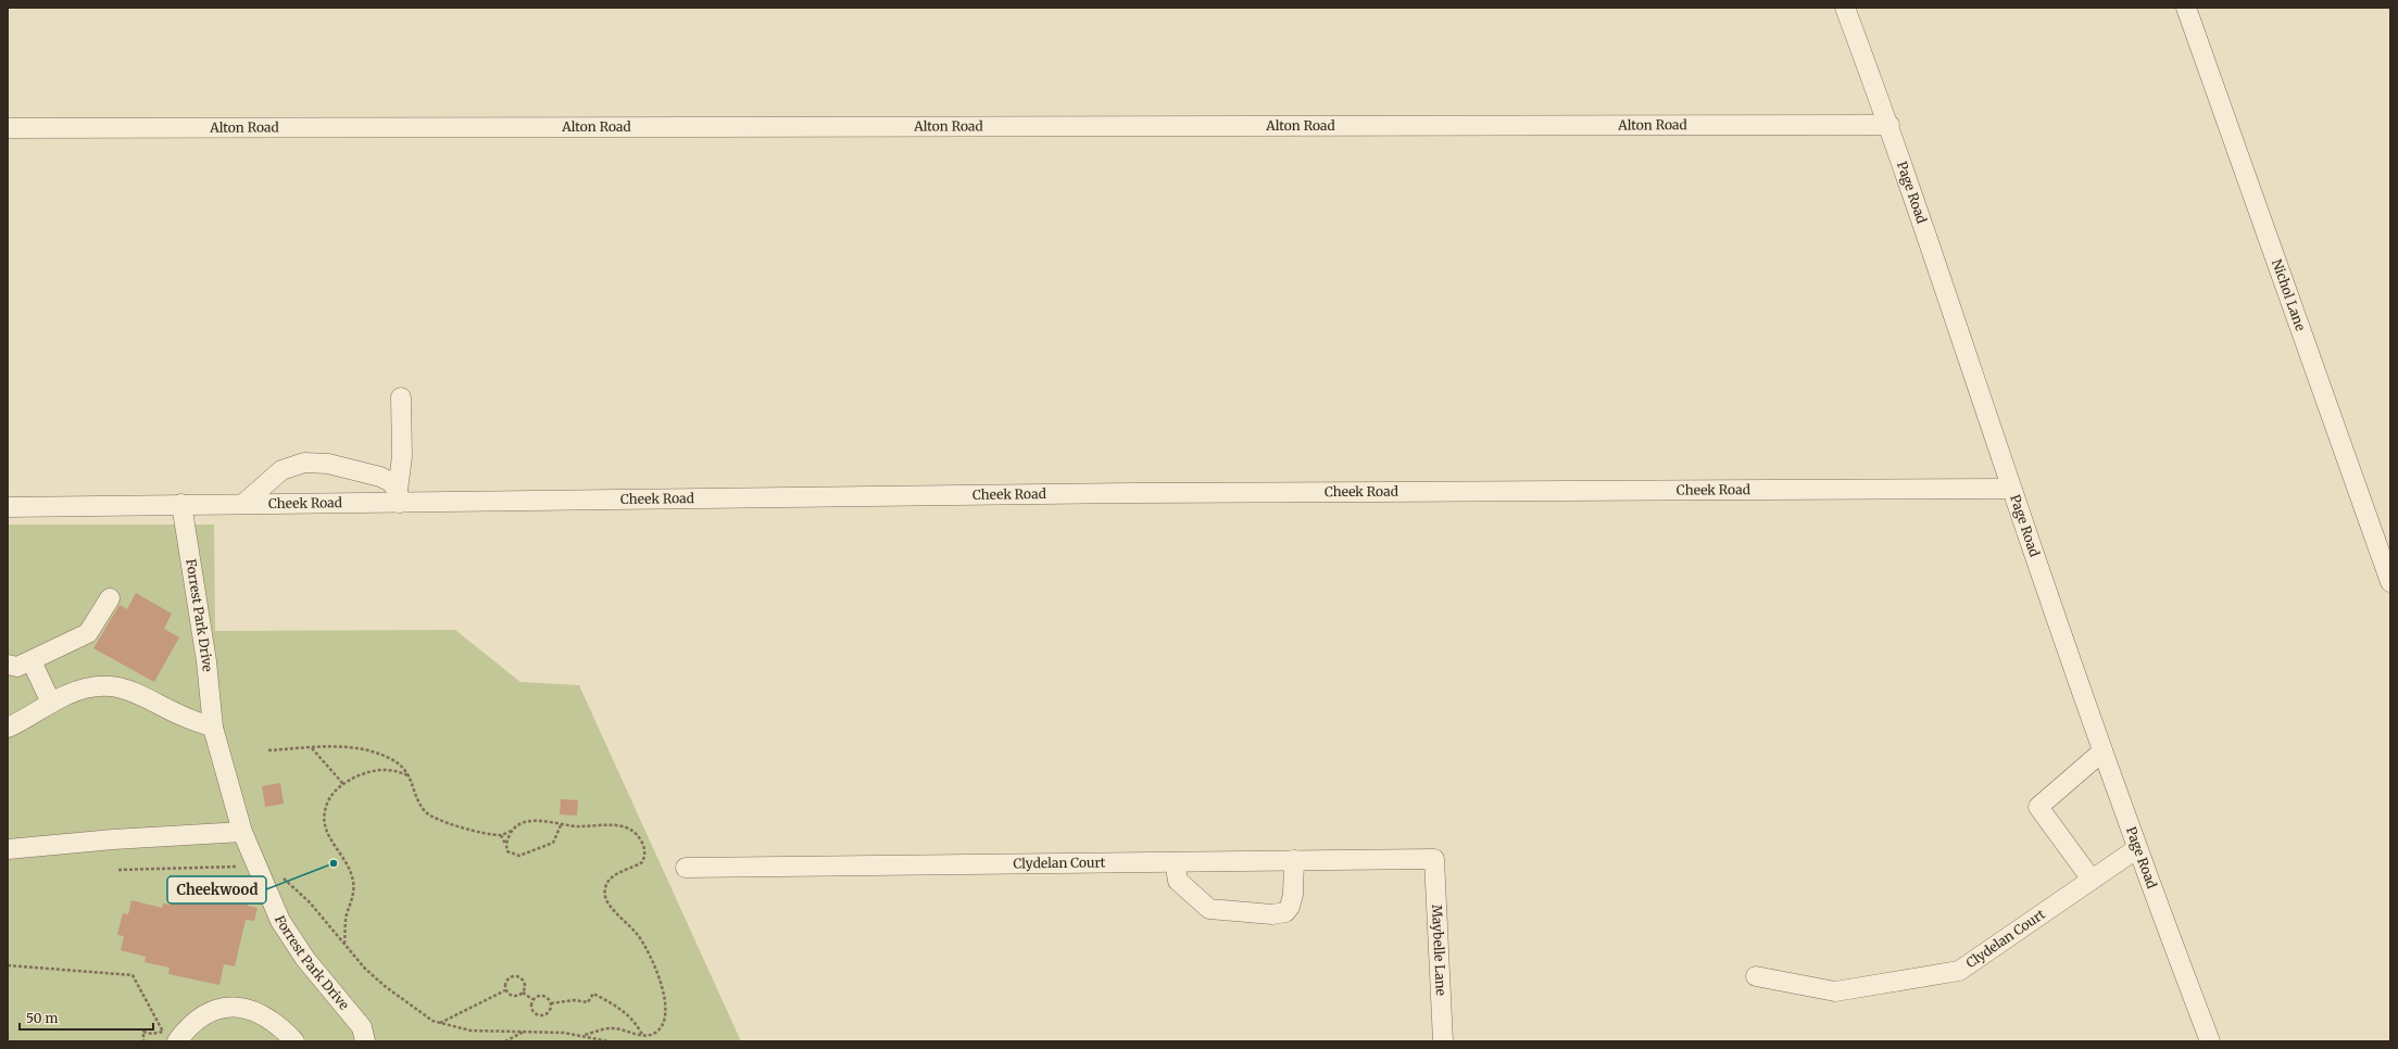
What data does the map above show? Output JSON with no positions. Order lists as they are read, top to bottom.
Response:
{
  "streets": {
    "street": [
      "Alton Road",
      "Page Road",
      "Nichol Lane",
      "Cheek Road",
      "Forrest Park Drive",
      "Clydelan Court",
      "Maybelle Lane"
    ]
  },
  "crossings": [
    ["Alton Road", "Page Road"],
    ["Page Road", "Cheek Road"],
    ["Page Road", "Clydelan Court"],
    ["Cheek Road", "Forrest Park Drive"],
    ["Clydelan Court", "Maybelle Lane"]
  ],
  "places": ["Cheekwood"],
  "scale_bar": "50 m"
}
